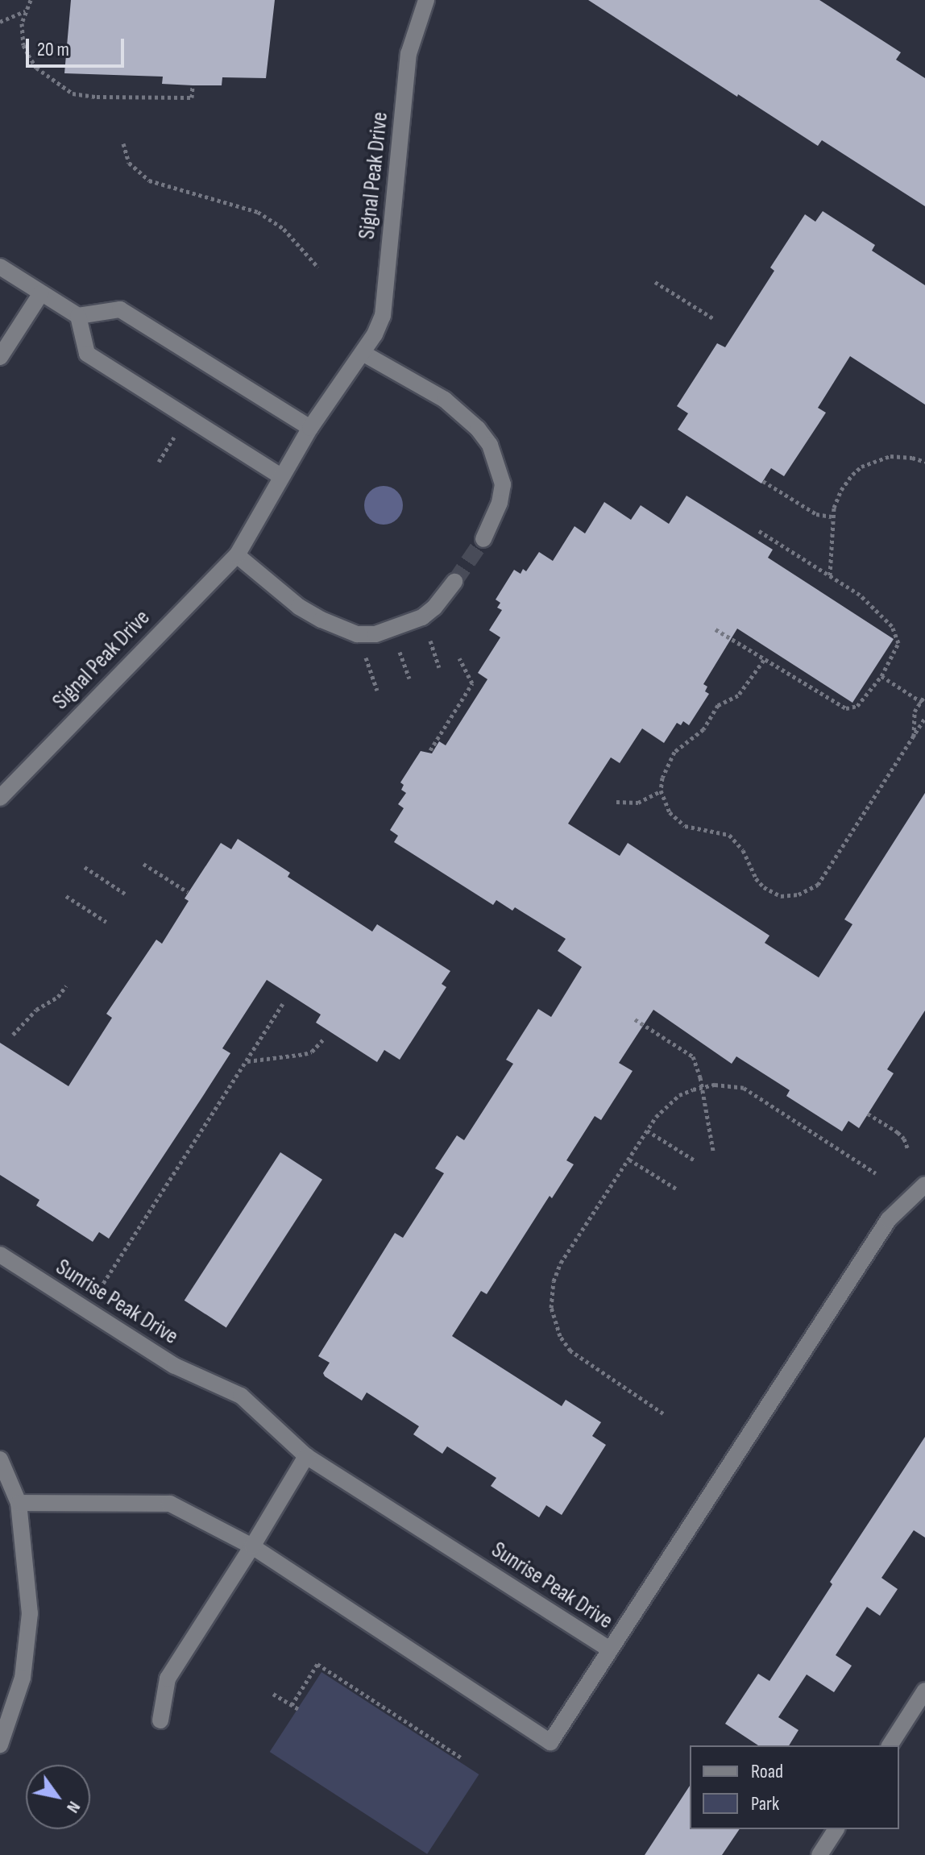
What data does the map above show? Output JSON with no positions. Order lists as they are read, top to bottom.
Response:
{
  "streets": {
    "street": ["Signal Peak Drive", "Sunrise Peak Drive"]
  },
  "legend": ["Road", "Park"],
  "scale_bar": "20 m",
  "north": "bottom right"
}
